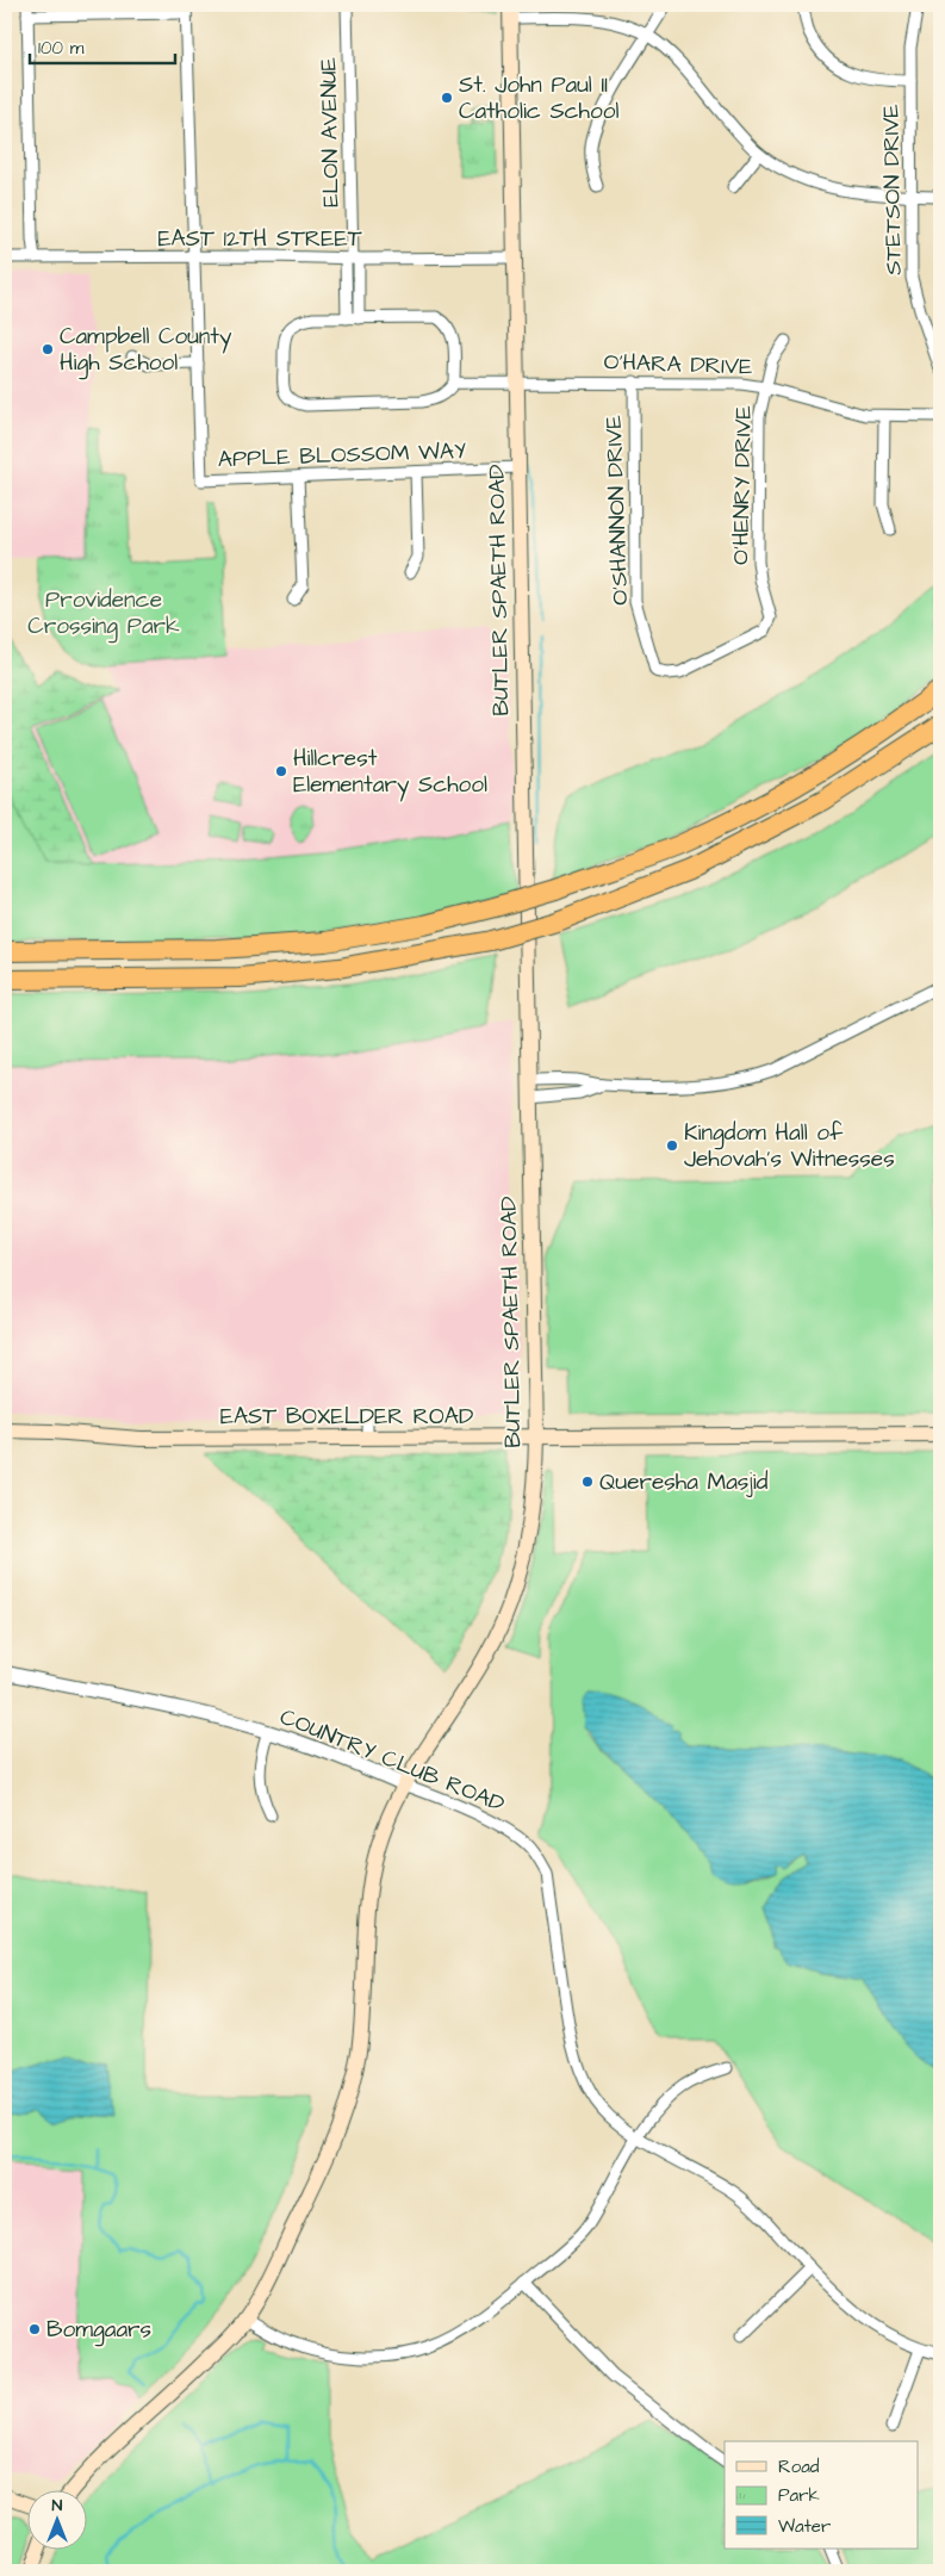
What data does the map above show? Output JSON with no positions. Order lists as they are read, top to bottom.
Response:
{
  "streets": {
    "main road": ["BUTLER SPAETH ROAD", "EAST BOXELDER ROAD"],
    "street": [
      "ELON AVENUE",
      "STETSON DRIVE",
      "EAST 12TH STREET",
      "O'HARA DRIVE",
      "APPLE BLOSSOM WAY",
      "O'HENRY DRIVE",
      "O'SHANNON DRIVE",
      "COUNTRY CLUB ROAD"
    ]
  },
  "crossings": [
    ["ELON AVENUE", "EAST 12TH STREET"],
    ["EAST 12TH STREET", "BUTLER SPAETH ROAD"],
    ["O'HARA DRIVE", "O'HENRY DRIVE"],
    ["O'HARA DRIVE", "O'SHANNON DRIVE"],
    ["O'HARA DRIVE", "BUTLER SPAETH ROAD"],
    ["APPLE BLOSSOM WAY", "BUTLER SPAETH ROAD"],
    ["O'HENRY DRIVE", "O'SHANNON DRIVE"],
    ["BUTLER SPAETH ROAD", "EAST BOXELDER ROAD"],
    ["BUTLER SPAETH ROAD", "COUNTRY CLUB ROAD"]
  ],
  "parks": ["Providence Crossing Park"],
  "places": [
    "St. John Paul II Catholic School",
    "Campbell County High School",
    "Hillcrest Elementary School",
    "Kingdom Hall of Jehovah’s Witnesses",
    "Queresha Masjid",
    "Bomgaars"
  ],
  "legend": ["Road", "Park", "Water"],
  "scale_bar": "100 m",
  "north": "top"
}
